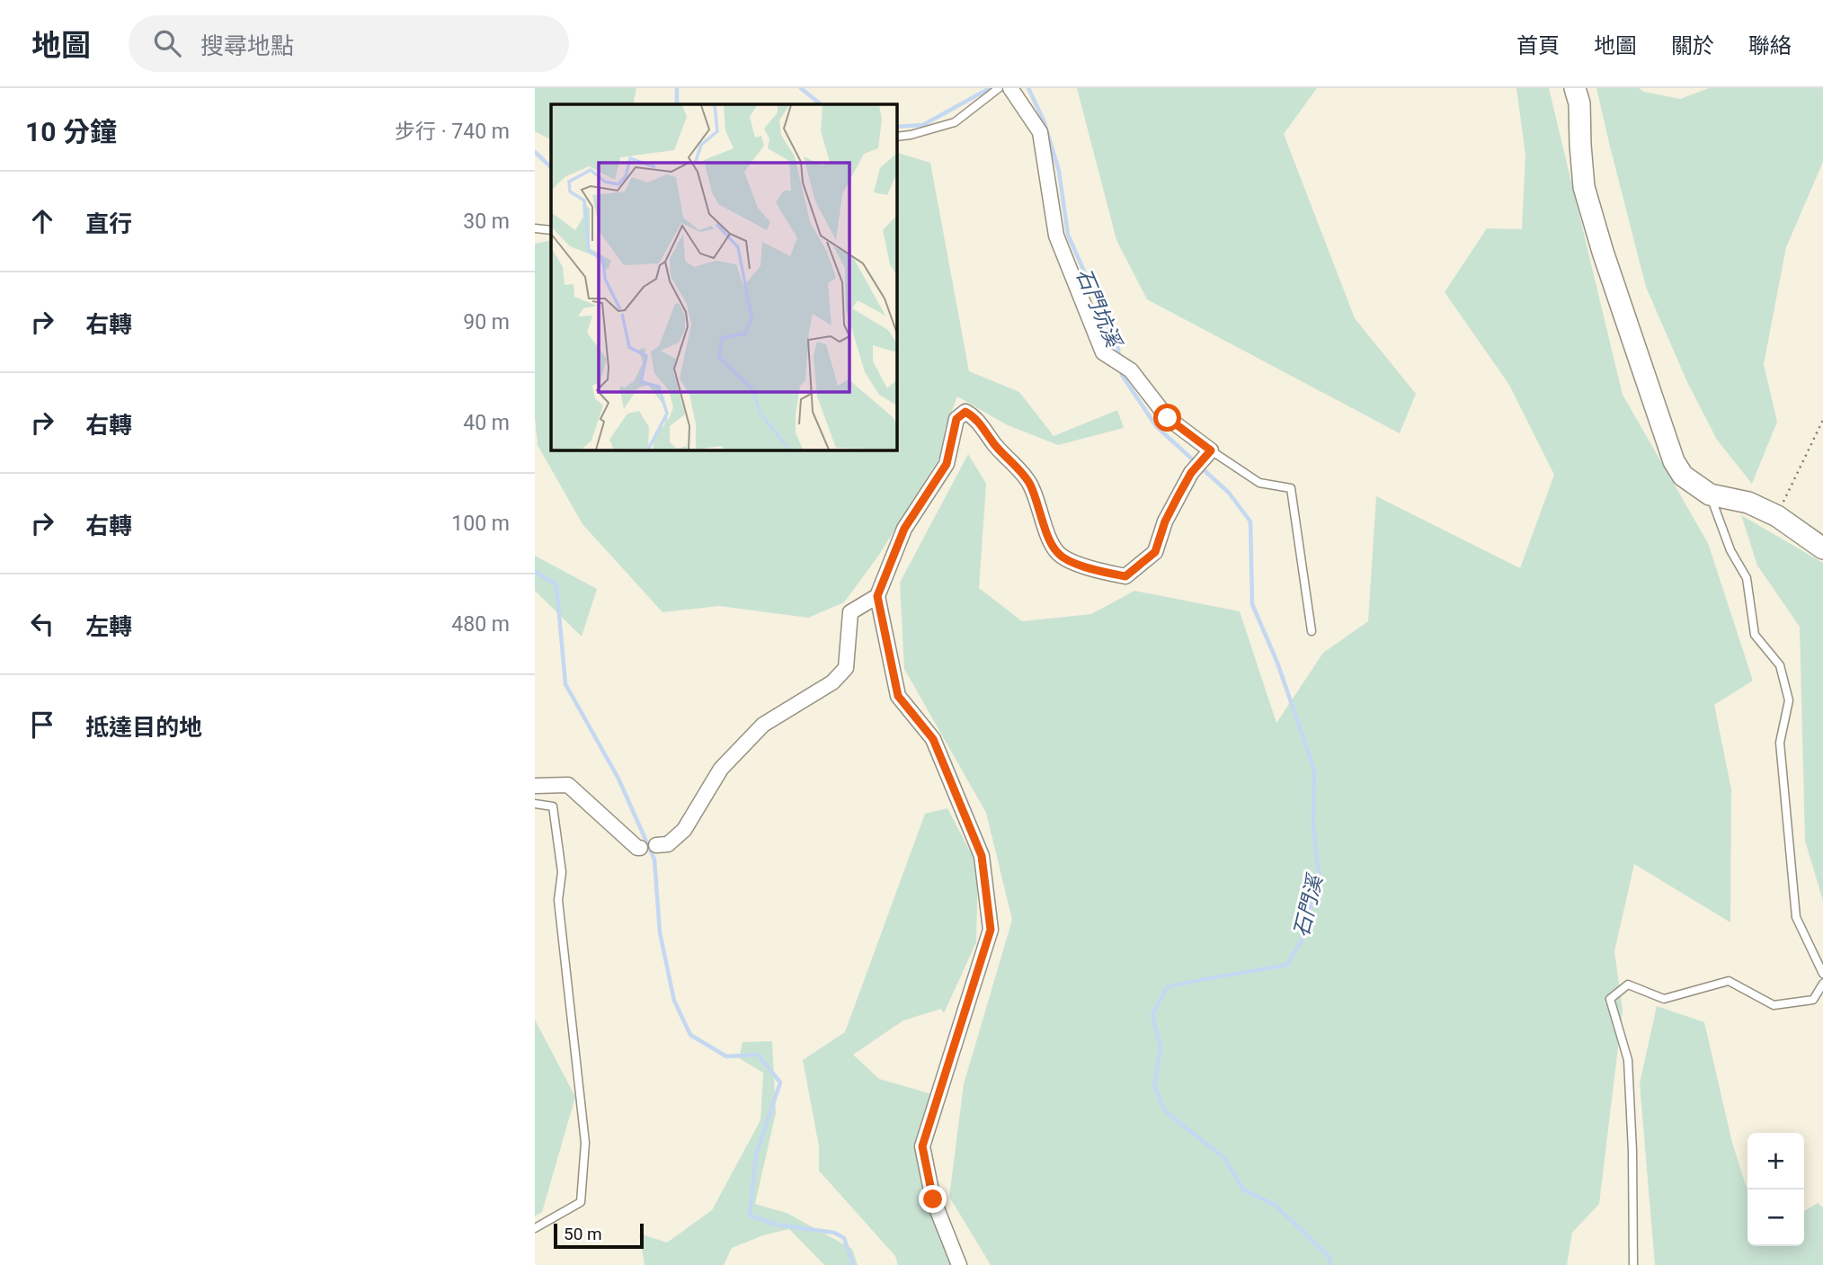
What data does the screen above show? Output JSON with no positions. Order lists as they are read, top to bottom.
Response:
{
  "water": ["石門坑溪", "石門溪"],
  "scale_bar": "50 m",
  "page": {
    "header": "地圖",
    "search": "搜尋地點",
    "nav": [
      "首頁",
      "地圖",
      "關於",
      "聯絡"
    ],
    "heading": ["10 分鐘", "步行 · 740 m"],
    "list": [
      ["直行", "30 m"],
      ["右轉", "90 m"],
      ["右轉", "40 m"],
      ["右轉", "100 m"],
      ["左轉", "480 m"],
      "抵達目的地"
    ],
    "map_buttons": ["+", "−"],
    "scale": "50 m"
  }
}
